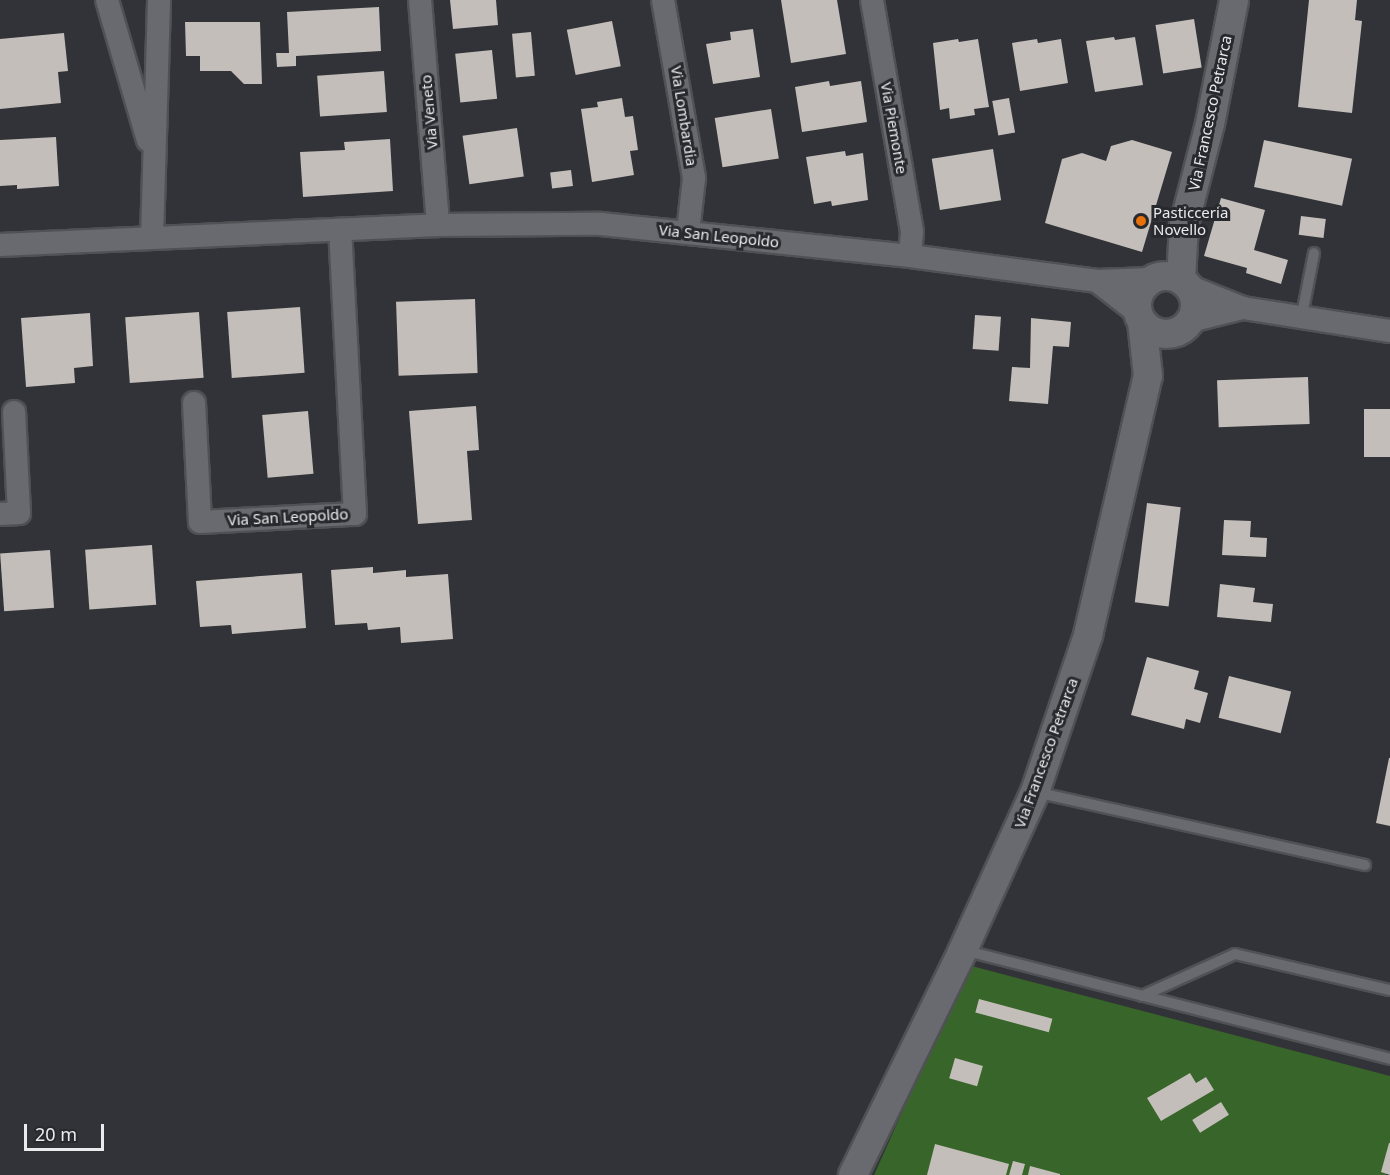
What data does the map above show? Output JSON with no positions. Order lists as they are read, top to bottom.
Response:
{
  "streets": {
    "street": [
      "Via Veneto",
      "Via Francesco Petrarca",
      "Via Lombardia",
      "Via Piemonte",
      "Via San Leopoldo"
    ]
  },
  "crossings": [
    ["Via Veneto", "Via San Leopoldo"],
    ["Via Francesco Petrarca", "Via San Leopoldo"],
    ["Via Lombardia", "Via San Leopoldo"],
    ["Via Piemonte", "Via San Leopoldo"]
  ],
  "places": ["Pasticceria Novello"],
  "scale_bar": "20 m"
}
